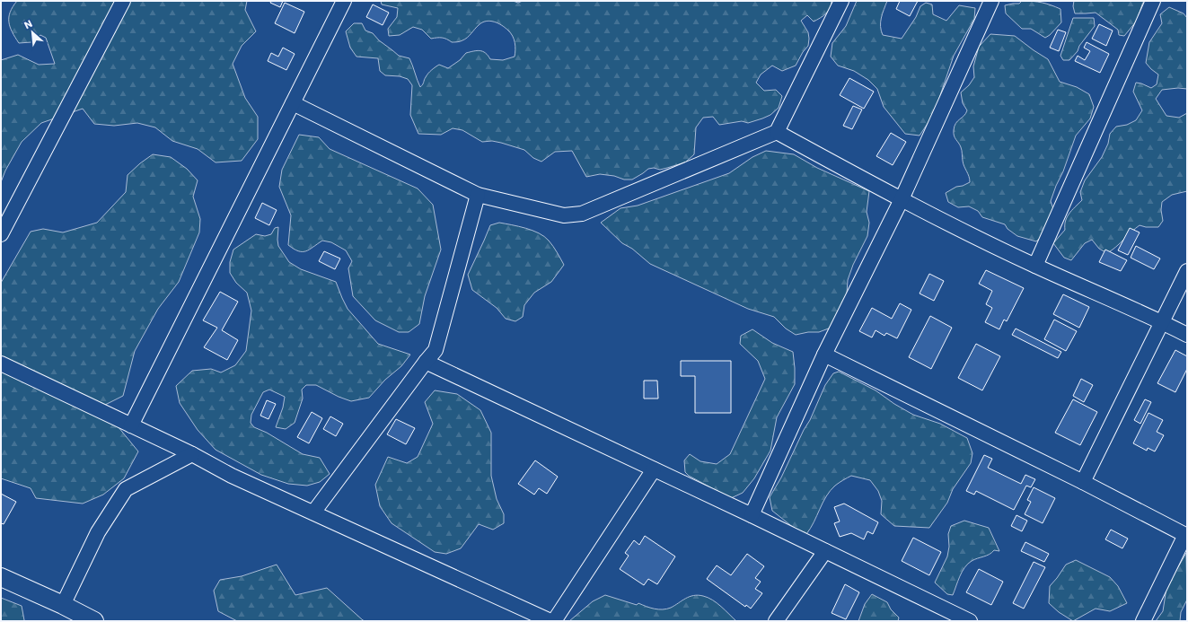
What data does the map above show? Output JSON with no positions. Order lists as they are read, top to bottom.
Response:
{
  "north": "top left"
}
